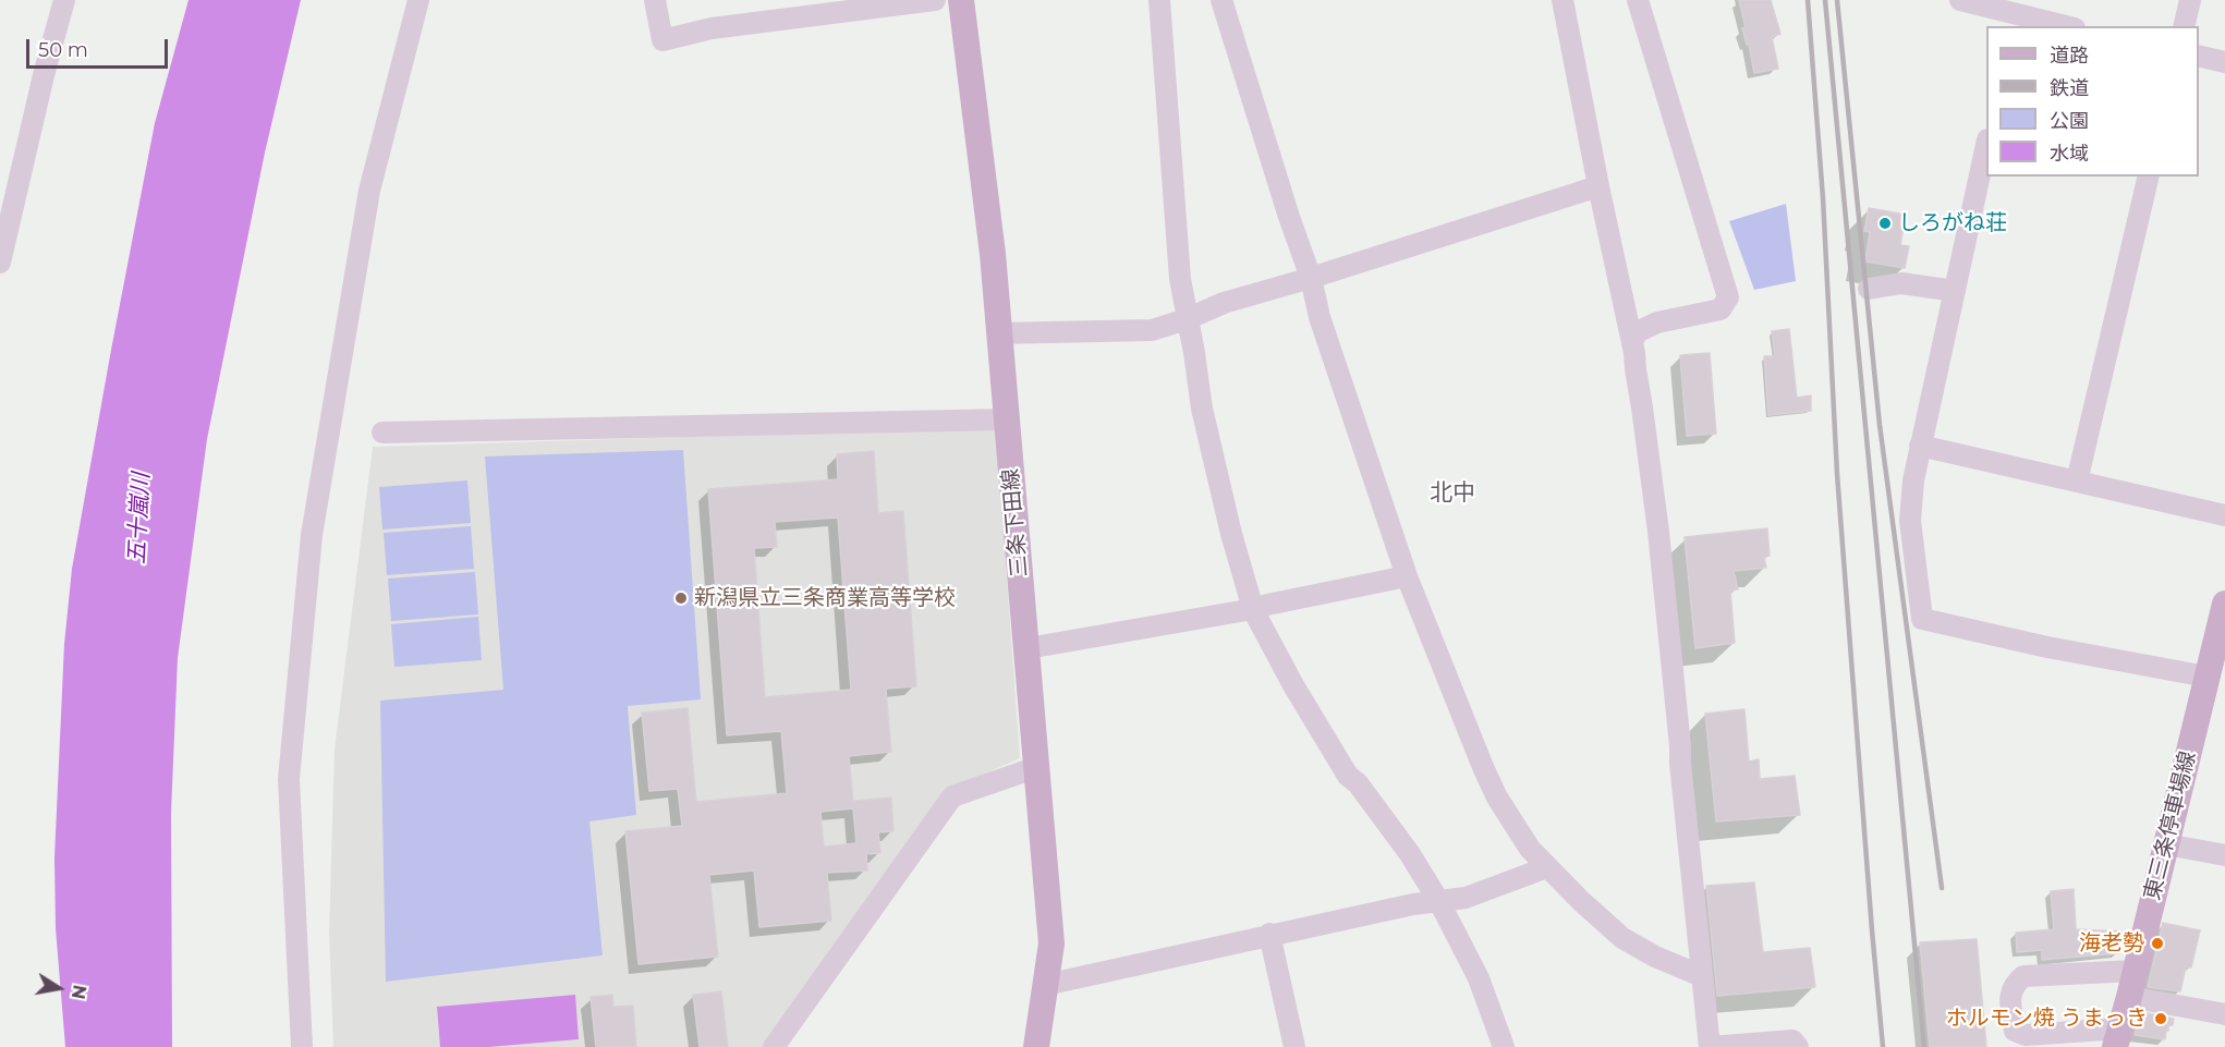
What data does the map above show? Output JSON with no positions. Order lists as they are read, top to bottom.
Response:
{
  "streets": {
    "main road": ["三条下田線", "東三条停車場線"]
  },
  "districts": ["北中"],
  "water": ["五十嵐川"],
  "places": [
    "しろがね荘",
    "新潟県立三条商業高等学校",
    "海老勢",
    "ホルモン焼 うまっき"
  ],
  "legend": [
    "道路",
    "鉄道",
    "公園",
    "水域"
  ],
  "scale_bar": "50 m",
  "north": "right"
}
